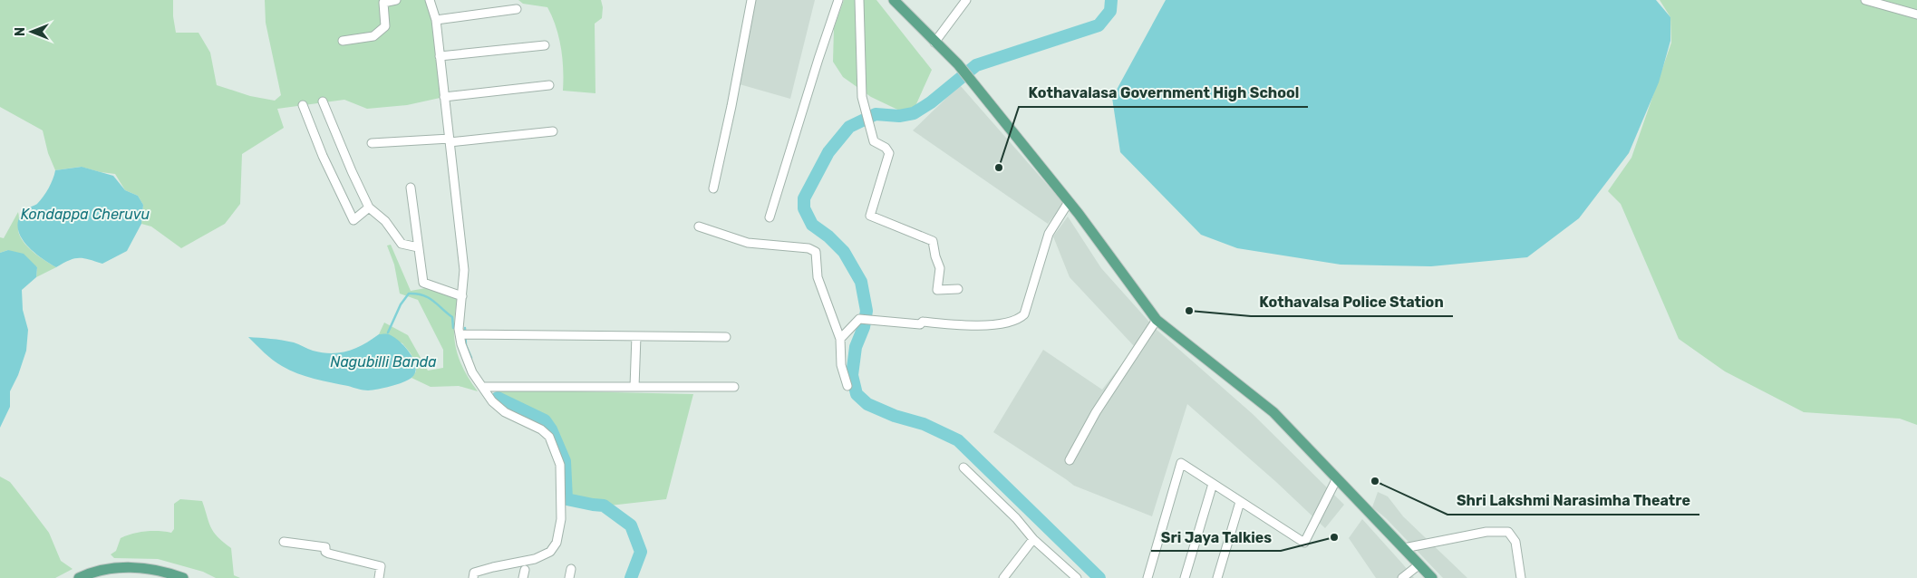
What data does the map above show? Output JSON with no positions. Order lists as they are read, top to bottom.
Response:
{
  "water": ["Kondappa Cheruvu", "Nagubilli Banda"],
  "places": [
    "Kothavalasa Government High School",
    "Kothavalsa Police Station",
    "Shri Lakshmi Narasimha Theatre",
    "Sri Jaya Talkies"
  ],
  "north": "left"
}
